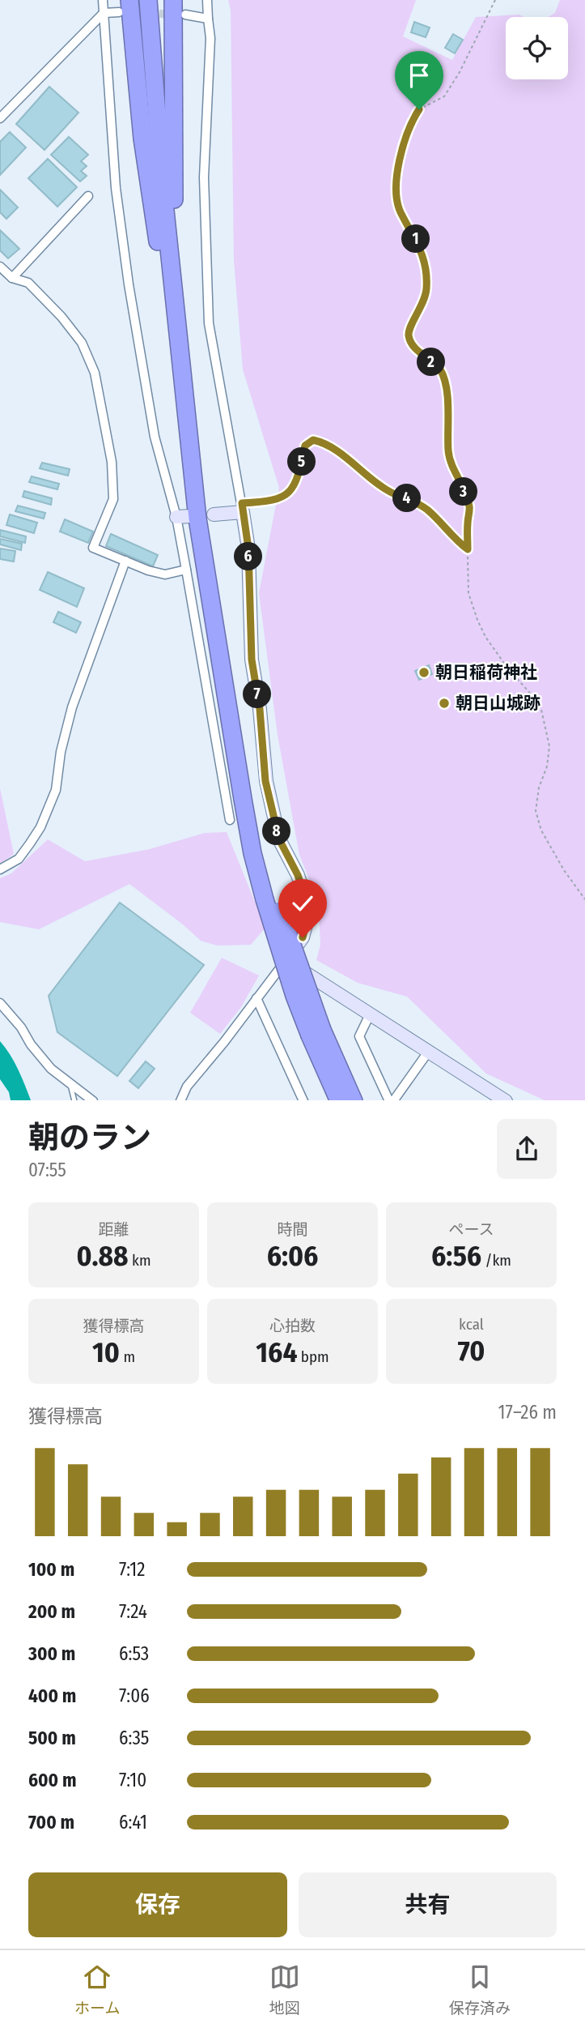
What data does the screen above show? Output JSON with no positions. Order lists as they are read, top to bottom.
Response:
{
  "places": ["朝日稲荷神社", "朝日山城跡"],
  "page": {
    "pins": [
      "1",
      "2",
      "5",
      "3",
      "4",
      "6",
      "7",
      "8"
    ],
    "heading": ["朝のラン", "07:55"],
    "stats": [
      ["距離", "0.88 km"],
      ["時間", "6:06"],
      ["ペース", "6:56 /km"],
      ["獲得標高", "10 m"],
      ["心拍数", "164 bpm"],
      ["kcal", "70"]
    ],
    "chart": ["獲得標高", "17–26 m"],
    "list": [
      {
        "name": "100 m",
        "note": "7:12"
      },
      {
        "name": "200 m",
        "note": "7:24"
      },
      {
        "name": "300 m",
        "note": "6:53"
      },
      {
        "name": "400 m",
        "note": "7:06"
      },
      {
        "name": "500 m",
        "note": "6:35"
      },
      {
        "name": "600 m",
        "note": "7:10"
      },
      {
        "name": "700 m",
        "note": "6:41"
      }
    ],
    "buttons": ["保存", "共有"],
    "tabs": ["ホーム", "地図", "保存済み"]
  }
}
